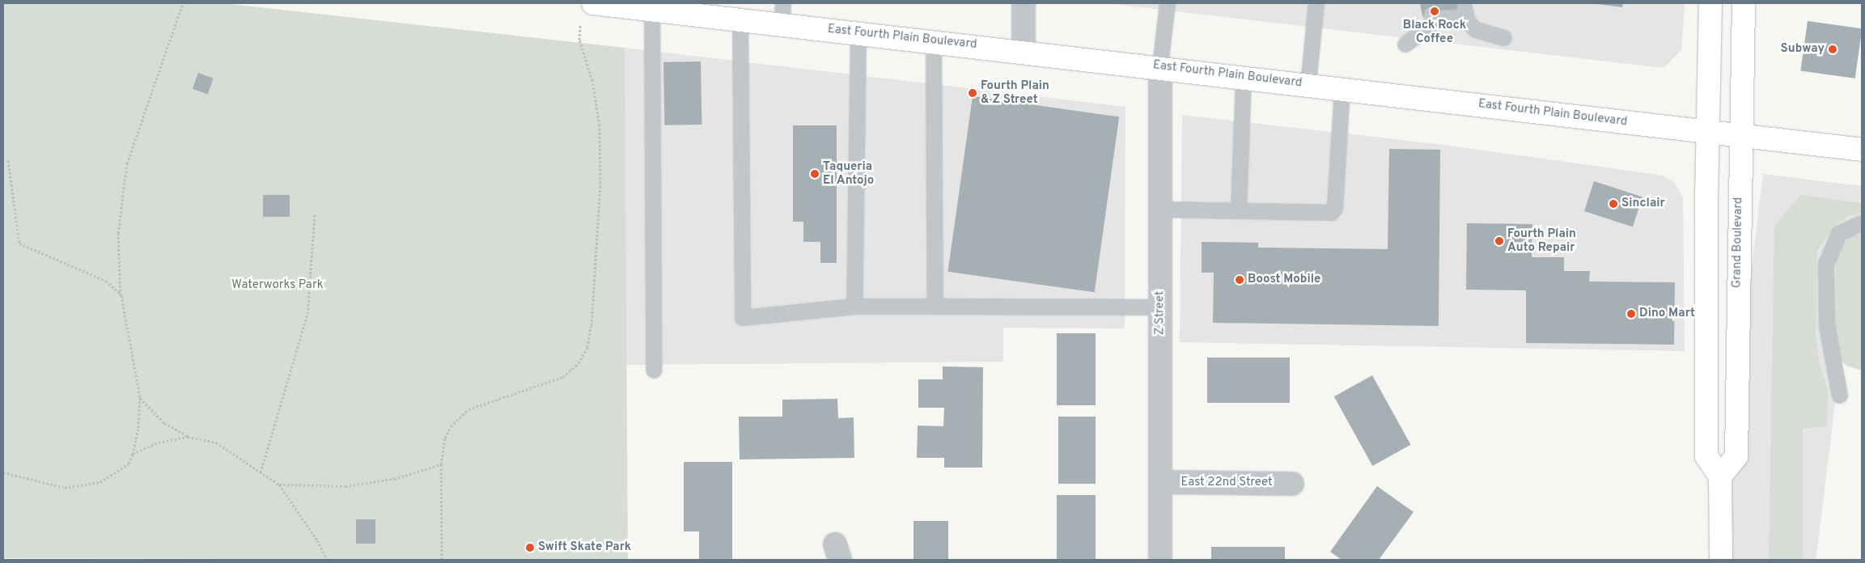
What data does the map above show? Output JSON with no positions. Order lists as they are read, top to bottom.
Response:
{
  "streets": {
    "main road": ["East Fourth Plain Boulevard", "Grand Boulevard"],
    "street": ["Z Street", "East 22nd Street"]
  },
  "crossings": [
    ["East Fourth Plain Boulevard", "Grand Boulevard"],
    ["East Fourth Plain Boulevard", "Z Street"],
    ["Z Street", "East 22nd Street"]
  ],
  "parks": ["Waterworks Park"],
  "places": [
    "Black Rock Coffee",
    "Subway",
    "Fourth Plain & Z Street",
    "Taqueria El Antojo",
    "Sinclair",
    "Fourth Plain Auto Repair",
    "Boost Mobile",
    "Dino Mart",
    "Swift Skate Park"
  ]
}
